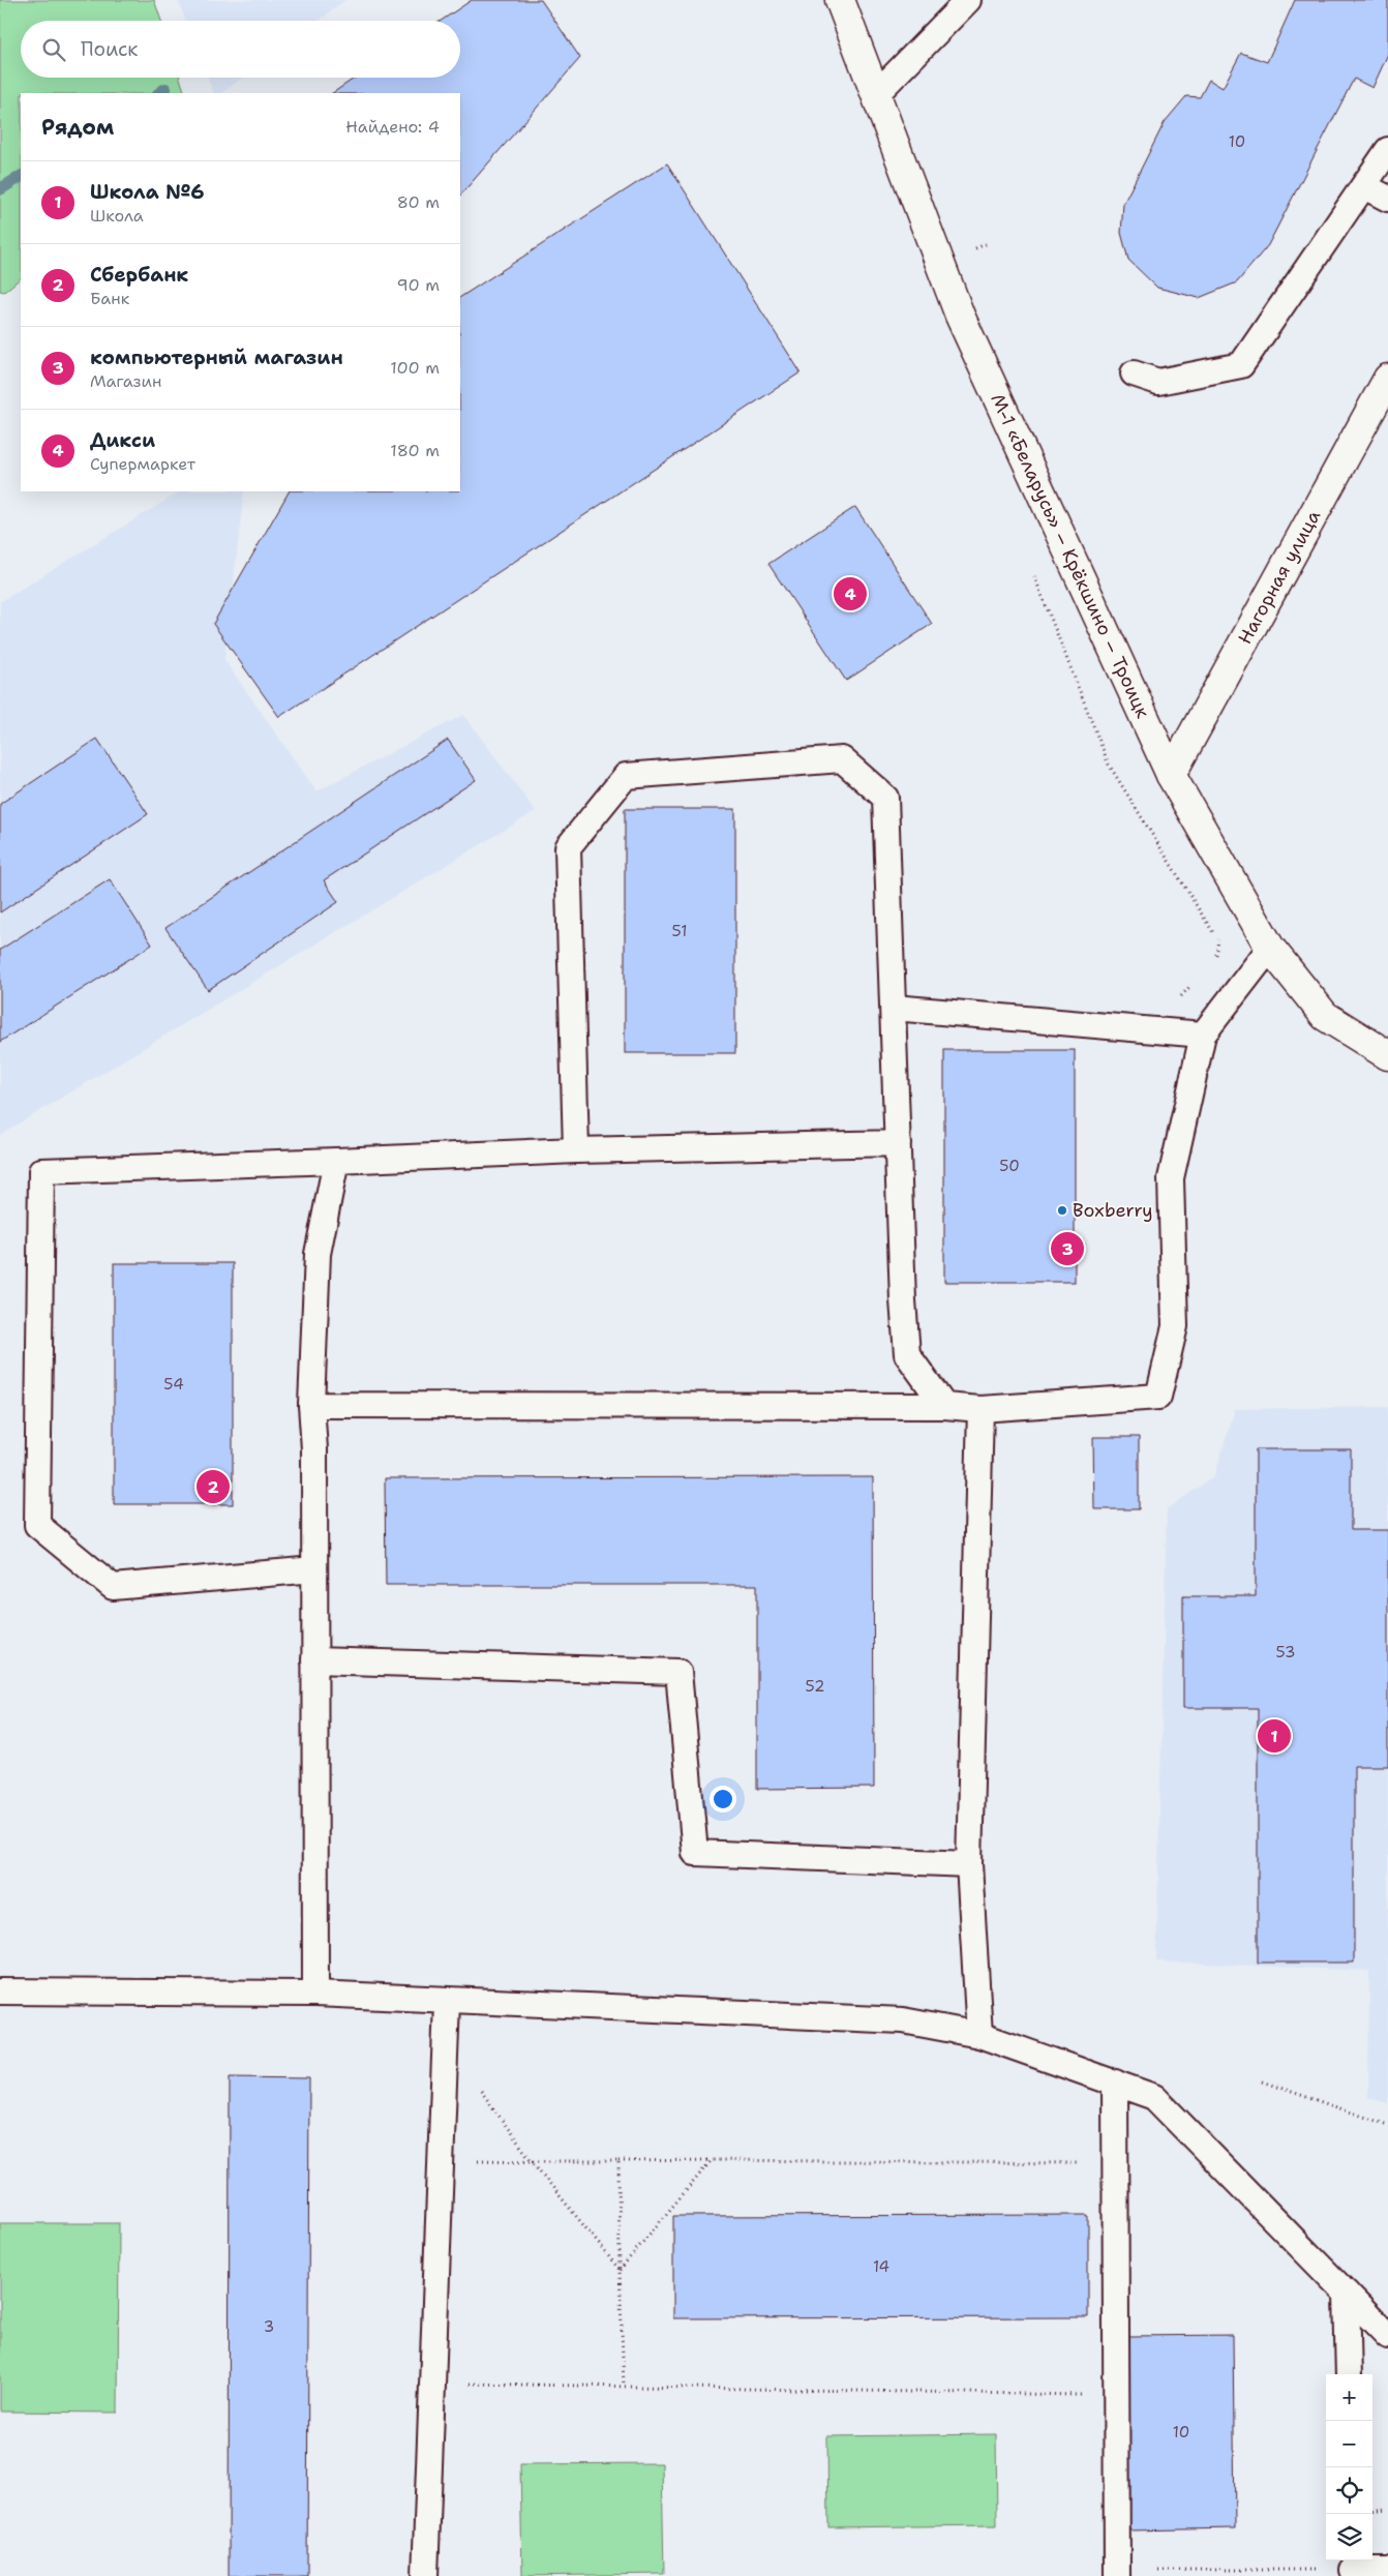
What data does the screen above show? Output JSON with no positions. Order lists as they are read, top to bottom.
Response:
{
  "streets": {
    "main road": ["М-1 «Беларусь» – Крёкшино – Троицк", "Нагорная улица"]
  },
  "crossings": [
    ["М-1 «Беларусь» – Крёкшино – Троицк", "Нагорная улица"]
  ],
  "places": ["Boxberry"],
  "house_numbers": [
    "10",
    "51",
    "50",
    "54",
    "53",
    "52",
    "14",
    "3",
    "10"
  ],
  "page": {
    "search": "Поиск",
    "heading": ["Рядом", "Найдено: 4"],
    "list": [
      {
        "mark": "1",
        "name": "Школа №6",
        "note": "Школа",
        "value": "80 m"
      },
      {
        "mark": "2",
        "name": "Сбербанк",
        "note": "Банк",
        "value": "90 m"
      },
      {
        "mark": "3",
        "name": "компьютерный магазин",
        "note": "Магазин",
        "value": "100 m"
      },
      {
        "mark": "4",
        "name": "Дикси",
        "note": "Супермаркет",
        "value": "180 m"
      }
    ],
    "pins": [
      "4",
      "3",
      "2",
      "1"
    ],
    "map_buttons": ["+", "−"]
  }
}
